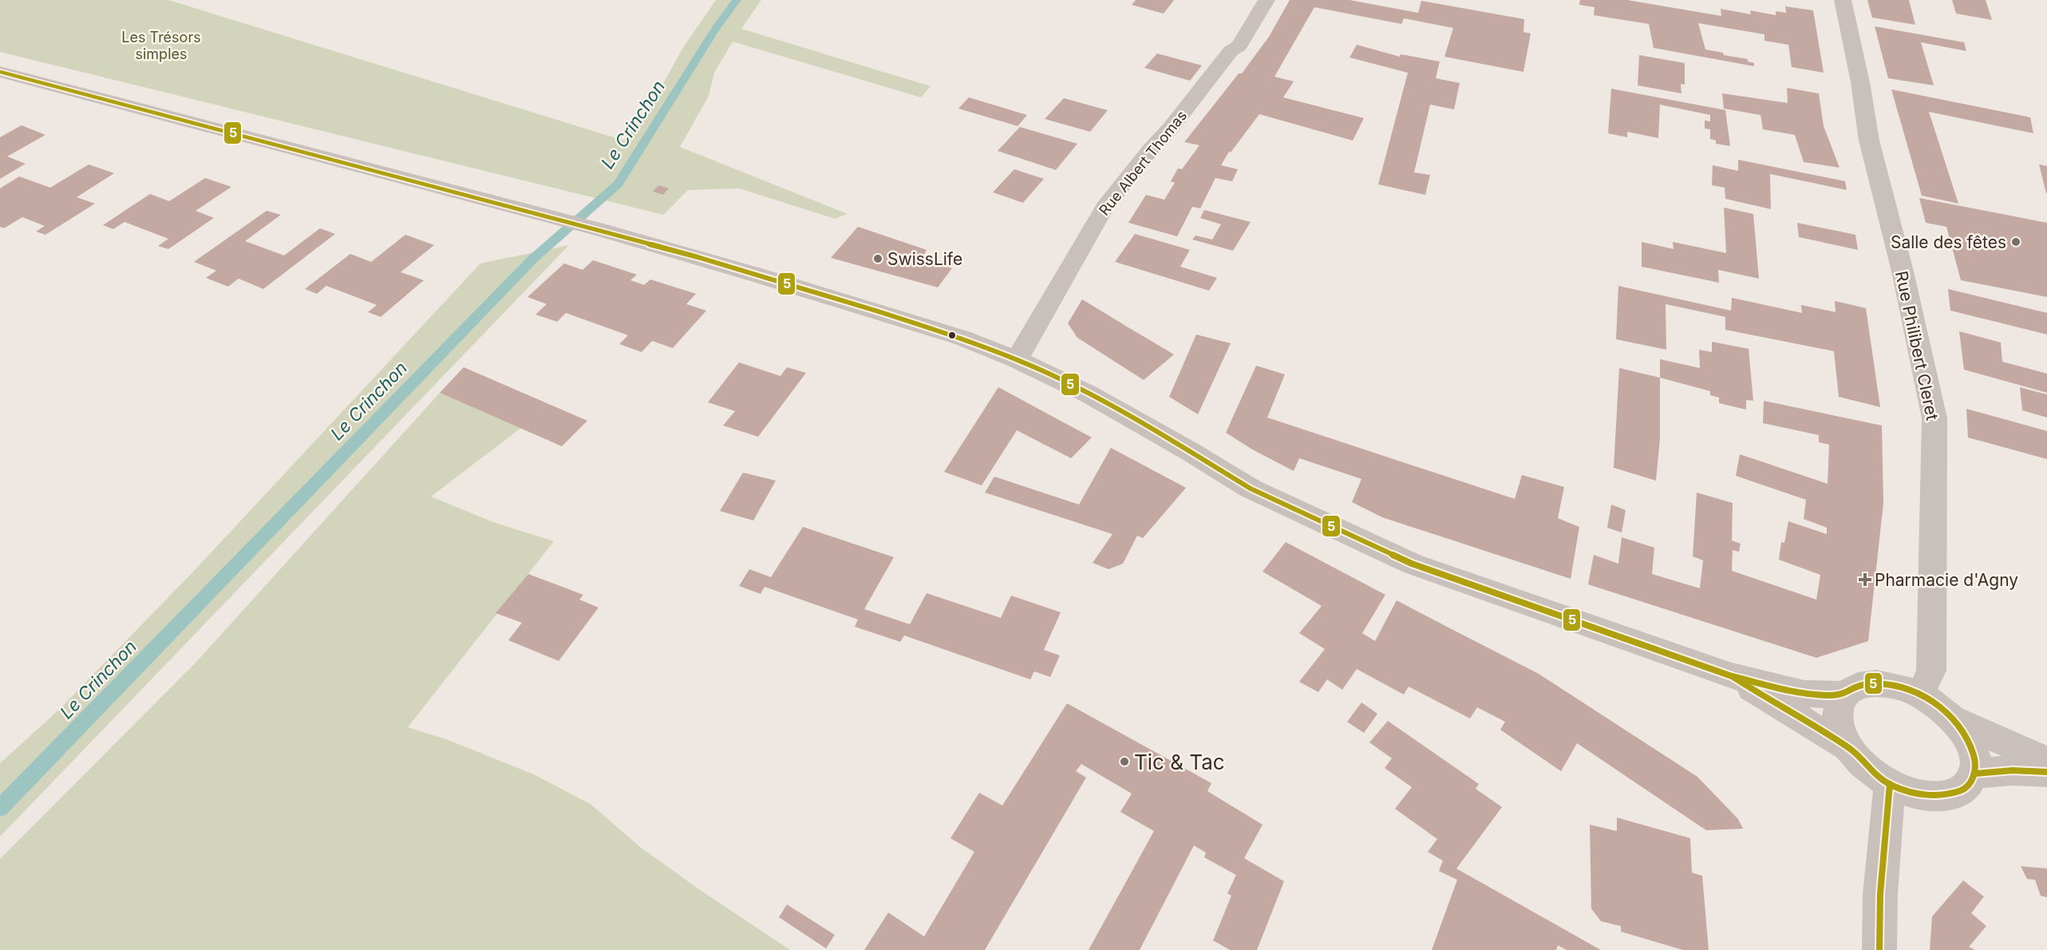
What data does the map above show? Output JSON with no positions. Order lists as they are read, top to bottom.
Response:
{
  "streets": {
    "street": ["Rue Albert Thomas", "Rue Philibert Cleret"]
  },
  "water": ["Le Crinchon"],
  "parks": ["Les Trésors simples"],
  "places": {
    "other": ["Salle des fêtes", "SwissLife", "Tic & Tac"],
    "health": ["Pharmacie d'Agny"]
  },
  "lines": ["transit line 5"]
}
